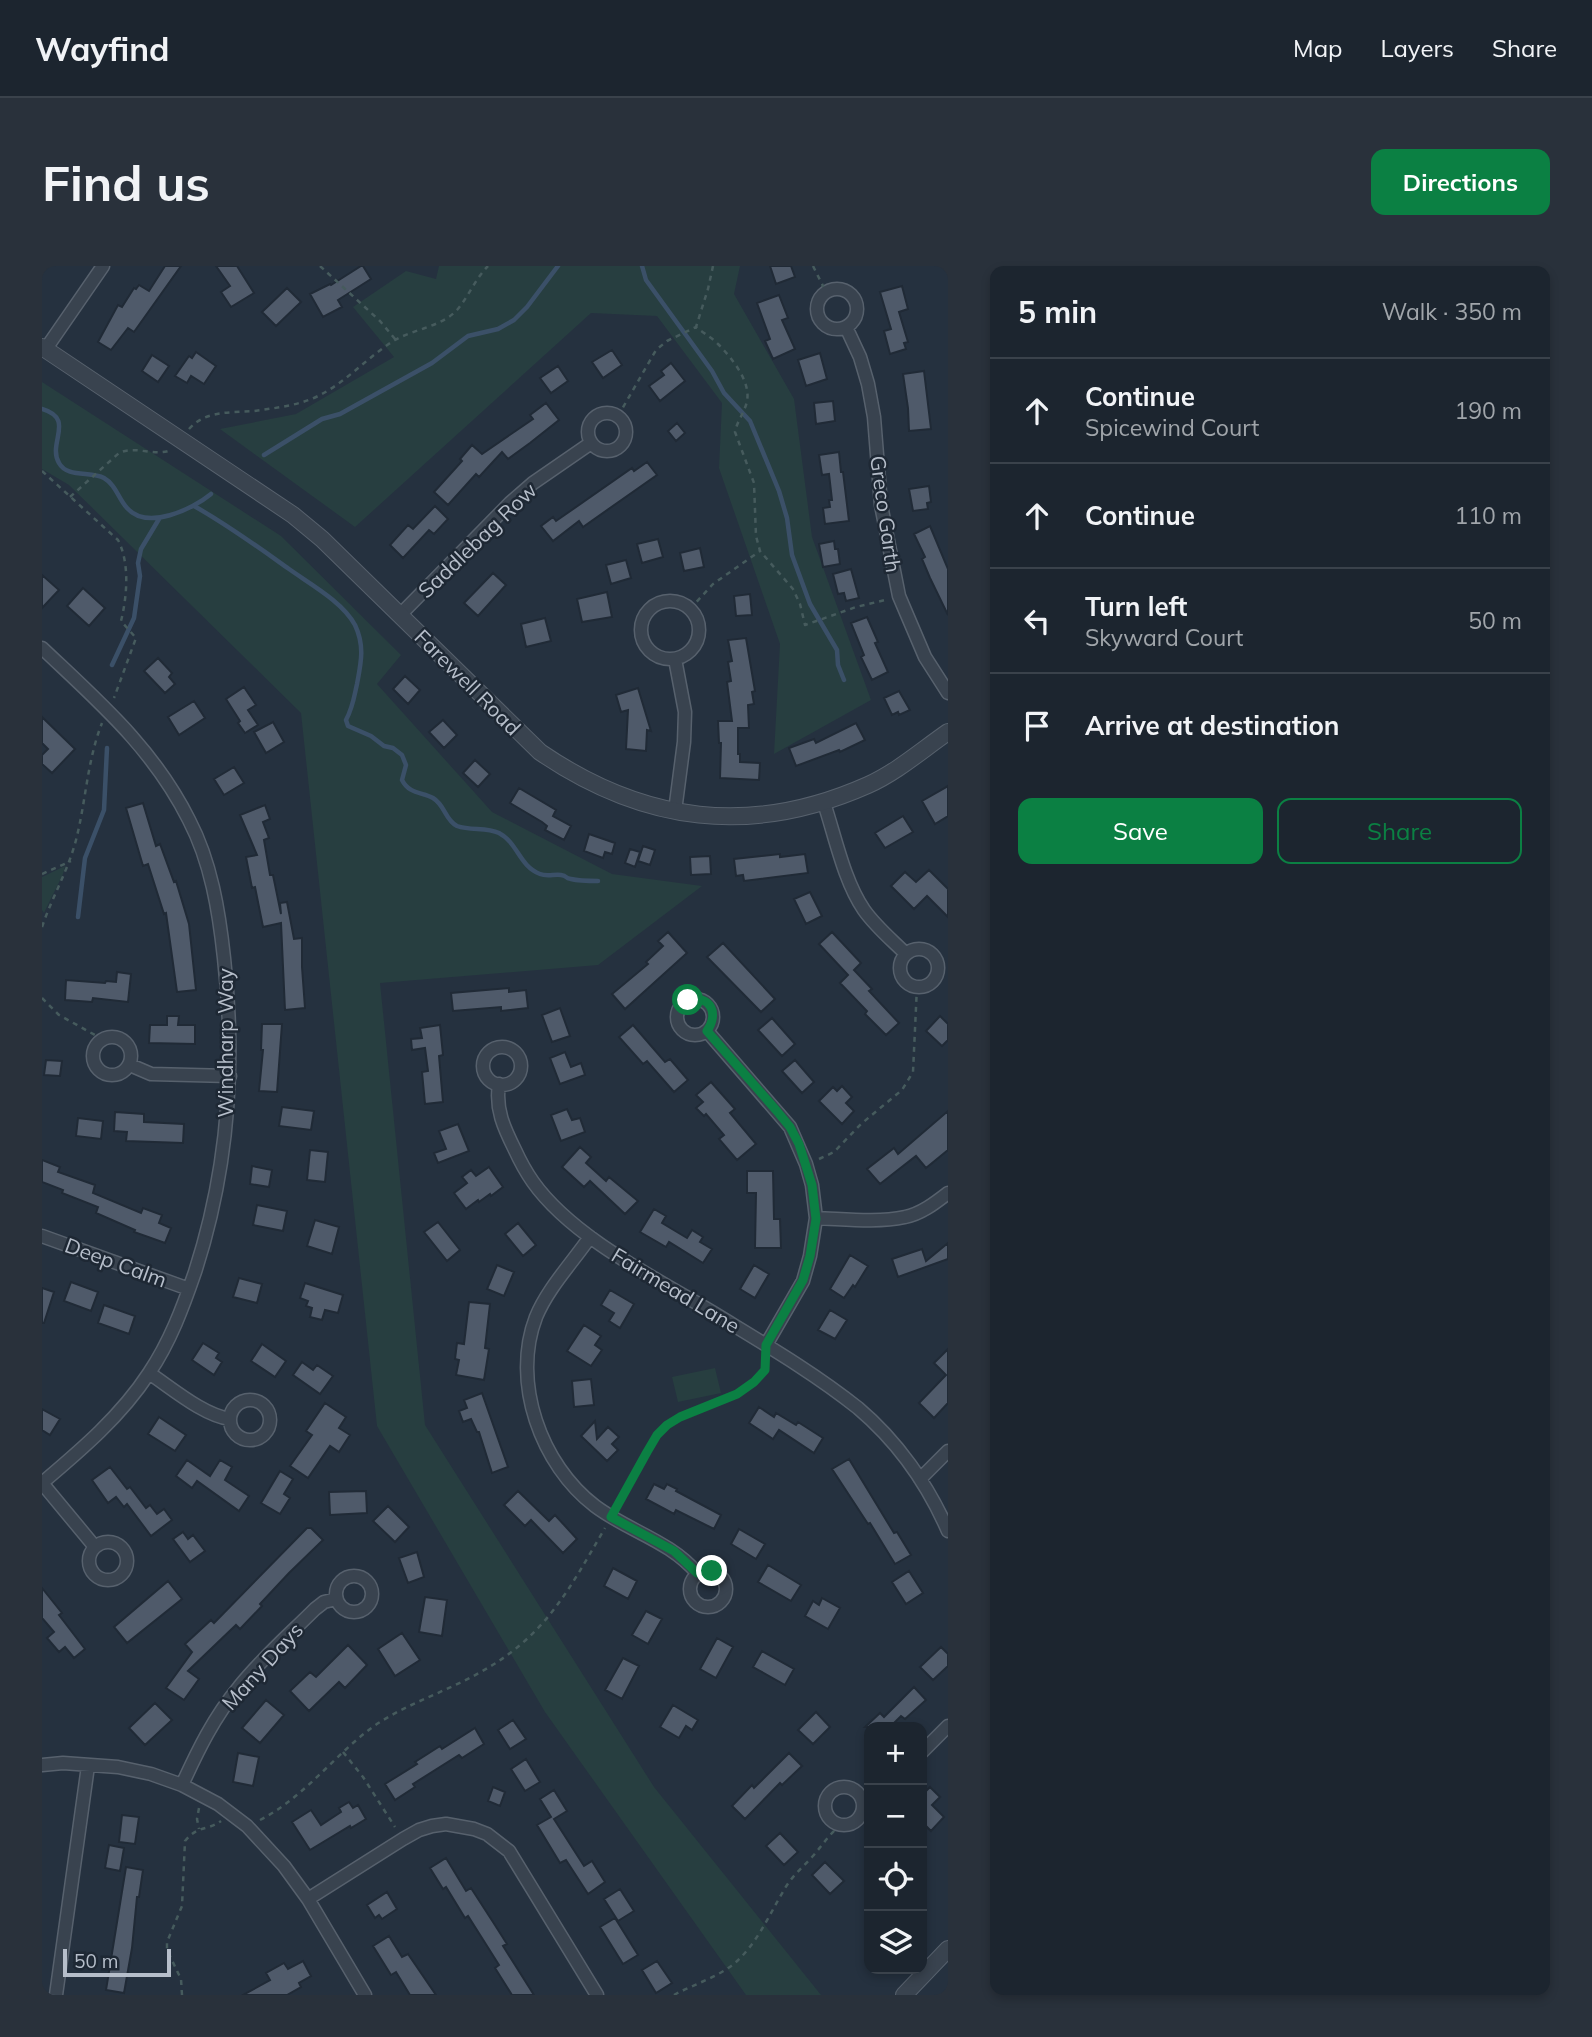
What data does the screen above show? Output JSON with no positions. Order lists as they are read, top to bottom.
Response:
{
  "streets": {
    "street": [
      "Greco Garth",
      "Saddlebag Row",
      "Farewell Road",
      "Windharp Way",
      "Deep Calm",
      "Fairmead Lane",
      "Many Days"
    ]
  },
  "crossings": [
    ["Saddlebag Row", "Farewell Road"],
    ["Windharp Way", "Deep Calm"]
  ],
  "scale_bar": "50 m",
  "page": {
    "header": "Wayfind",
    "nav": ["Map", "Layers", "Share"],
    "buttons": [
      "Directions",
      ["Save", "Share"]
    ],
    "title": "Find us",
    "heading": ["5 min", "Walk · 350 m"],
    "list": [
      ["Continue", "Spicewind Court", "190 m"],
      ["Continue", "110 m"],
      ["Turn left", "Skyward Court", "50 m"],
      "Arrive at destination"
    ],
    "map_buttons": ["+", "−"],
    "scale": "50 m"
  }
}
